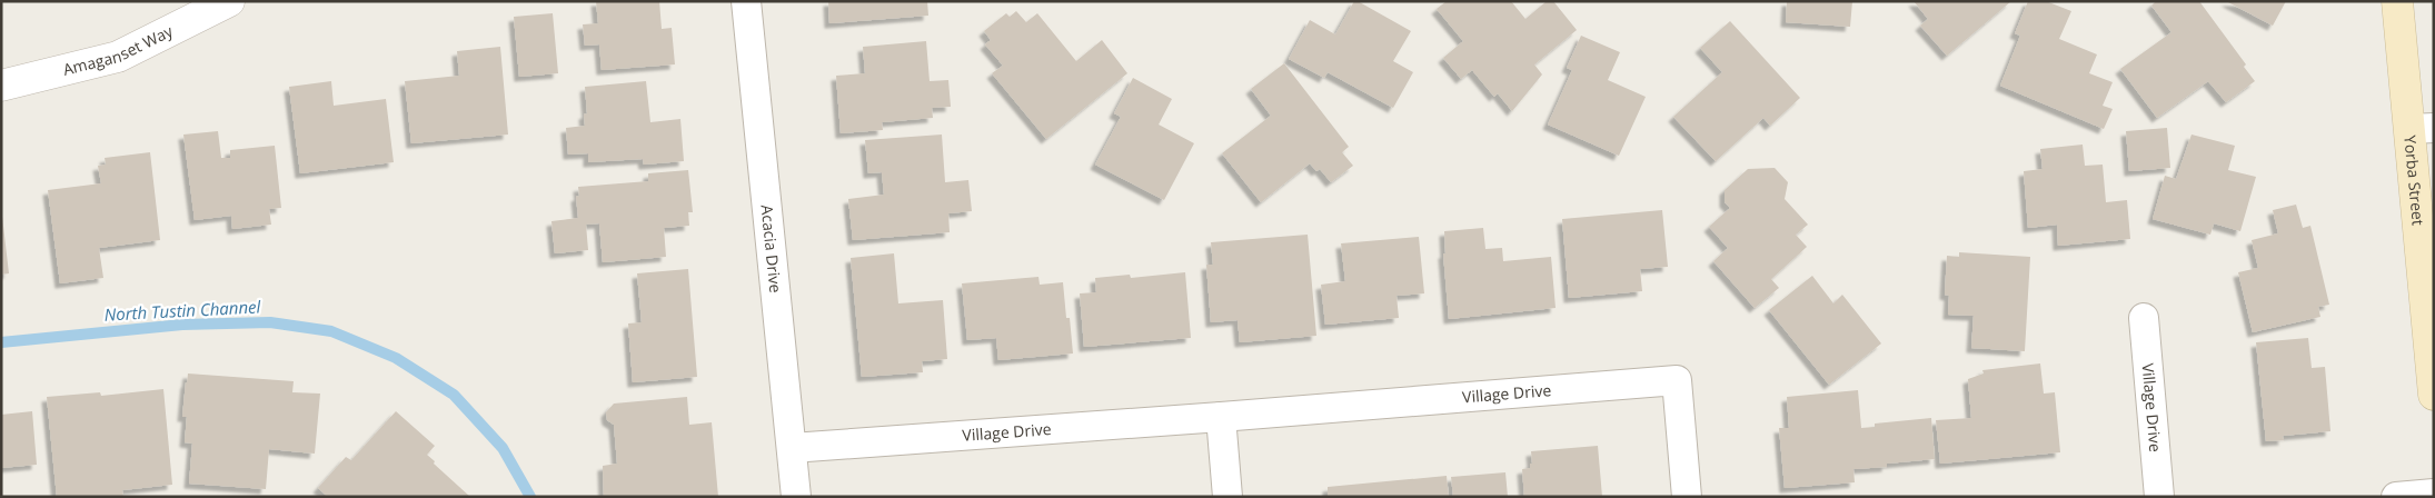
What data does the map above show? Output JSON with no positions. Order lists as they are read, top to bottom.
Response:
{
  "streets": {
    "main road": ["Yorba Street"],
    "street": ["Amaganset Way", "Acacia Drive", "Village Drive"]
  },
  "crossings": [
    ["Acacia Drive", "Village Drive"]
  ],
  "water": ["North Tustin Channel"]
}
